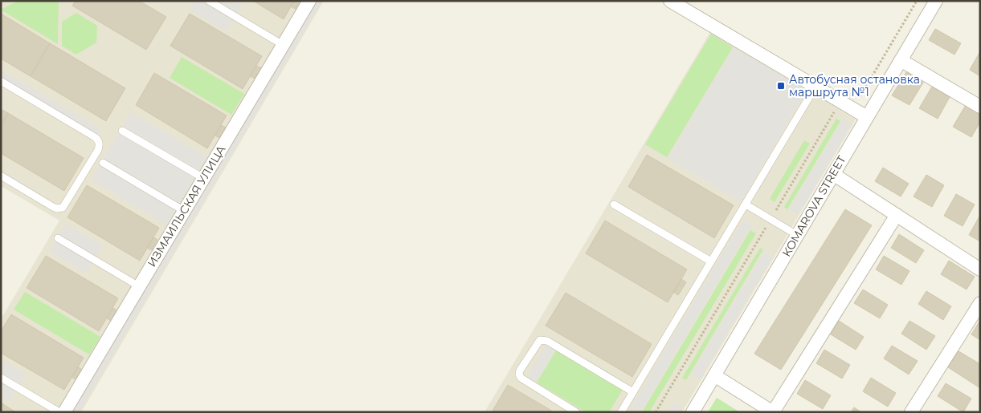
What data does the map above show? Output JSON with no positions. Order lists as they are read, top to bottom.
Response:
{
  "streets": {
    "street": ["ИЗМАИЛЬСКАЯ УЛИЦА", "KOMAROVA STREET"]
  },
  "places": {
    "transit": ["Автобусная остановка маршрута №1"]
  }
}
